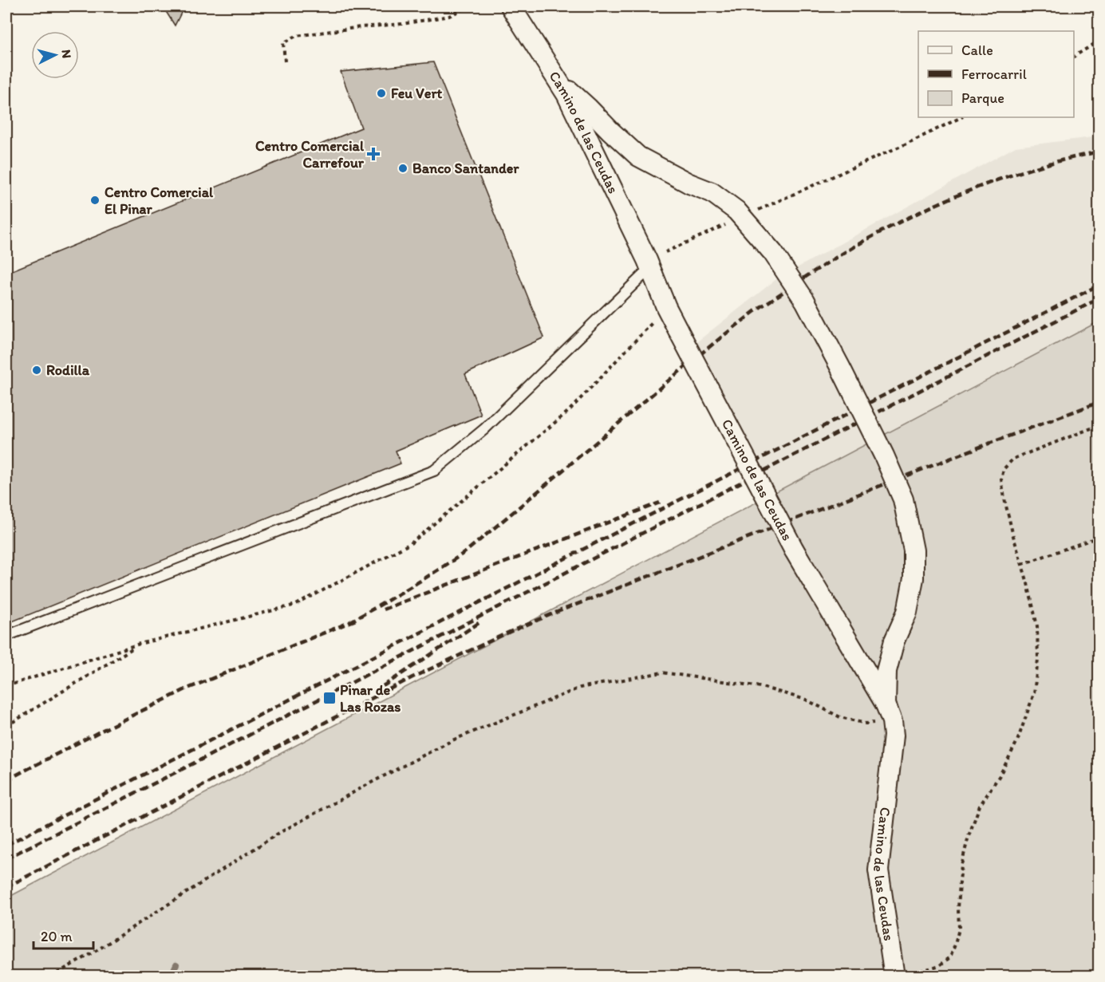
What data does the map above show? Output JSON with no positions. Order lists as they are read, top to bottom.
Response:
{
  "streets": {
    "street": ["Camino de las Ceudas"]
  },
  "places": {
    "other": [
      "Feu Vert",
      "Banco Santander",
      "Centro Comercial El Pinar",
      "Rodilla"
    ],
    "health": ["Centro Comercial Carrefour"],
    "transit": ["Pinar de Las Rozas"]
  },
  "legend": ["Calle", "Ferrocarril", "Parque"],
  "scale_bar": "20 m",
  "north": "right"
}
